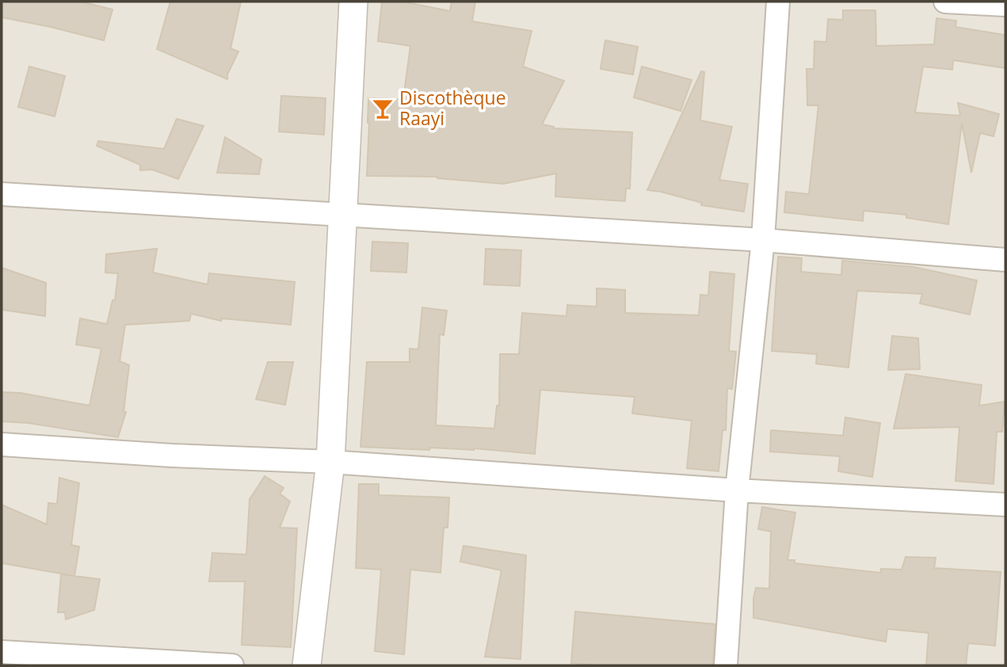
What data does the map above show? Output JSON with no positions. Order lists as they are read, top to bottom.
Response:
{
  "places": {
    "bar": ["Discothèque Raayi"]
  }
}
